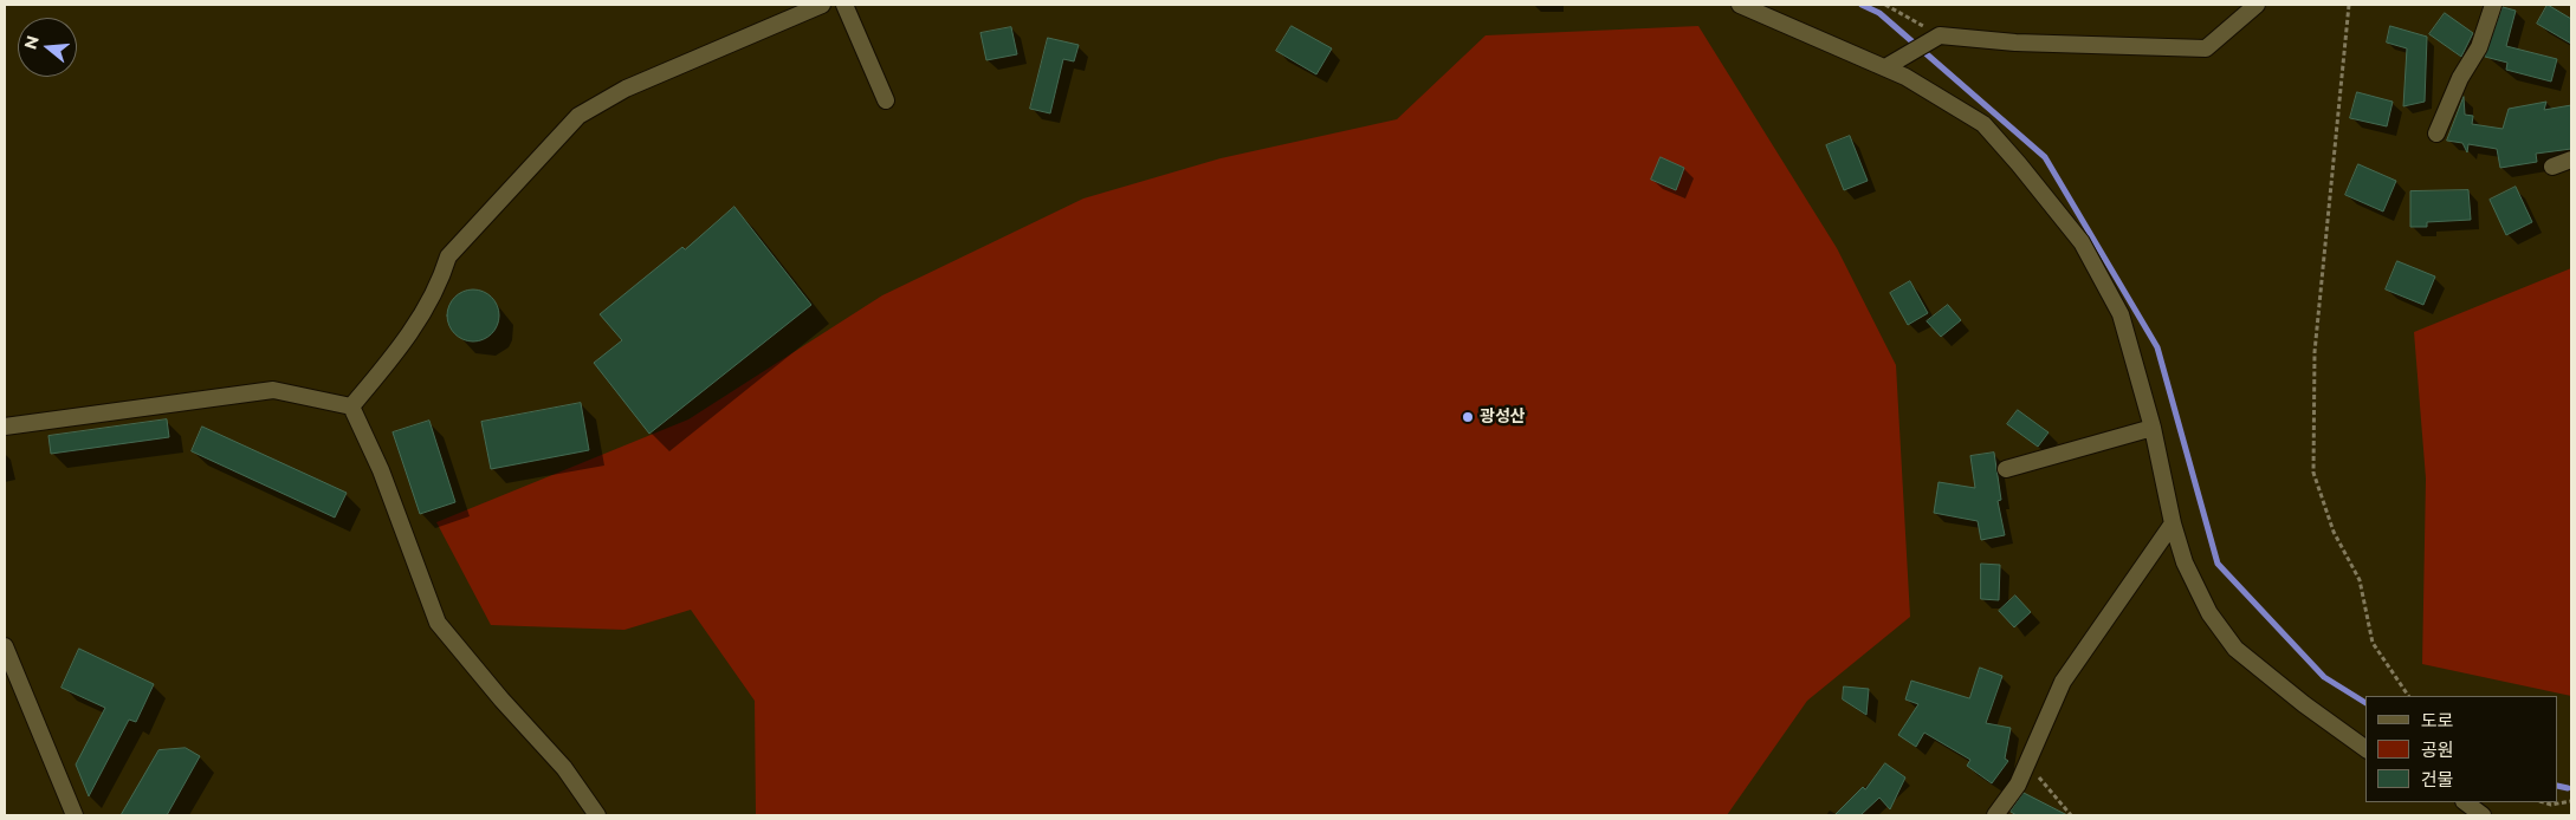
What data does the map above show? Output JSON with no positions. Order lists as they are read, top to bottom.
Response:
{
  "places": ["광성산"],
  "legend": ["도로", "공원", "건물"],
  "north": "left"
}
